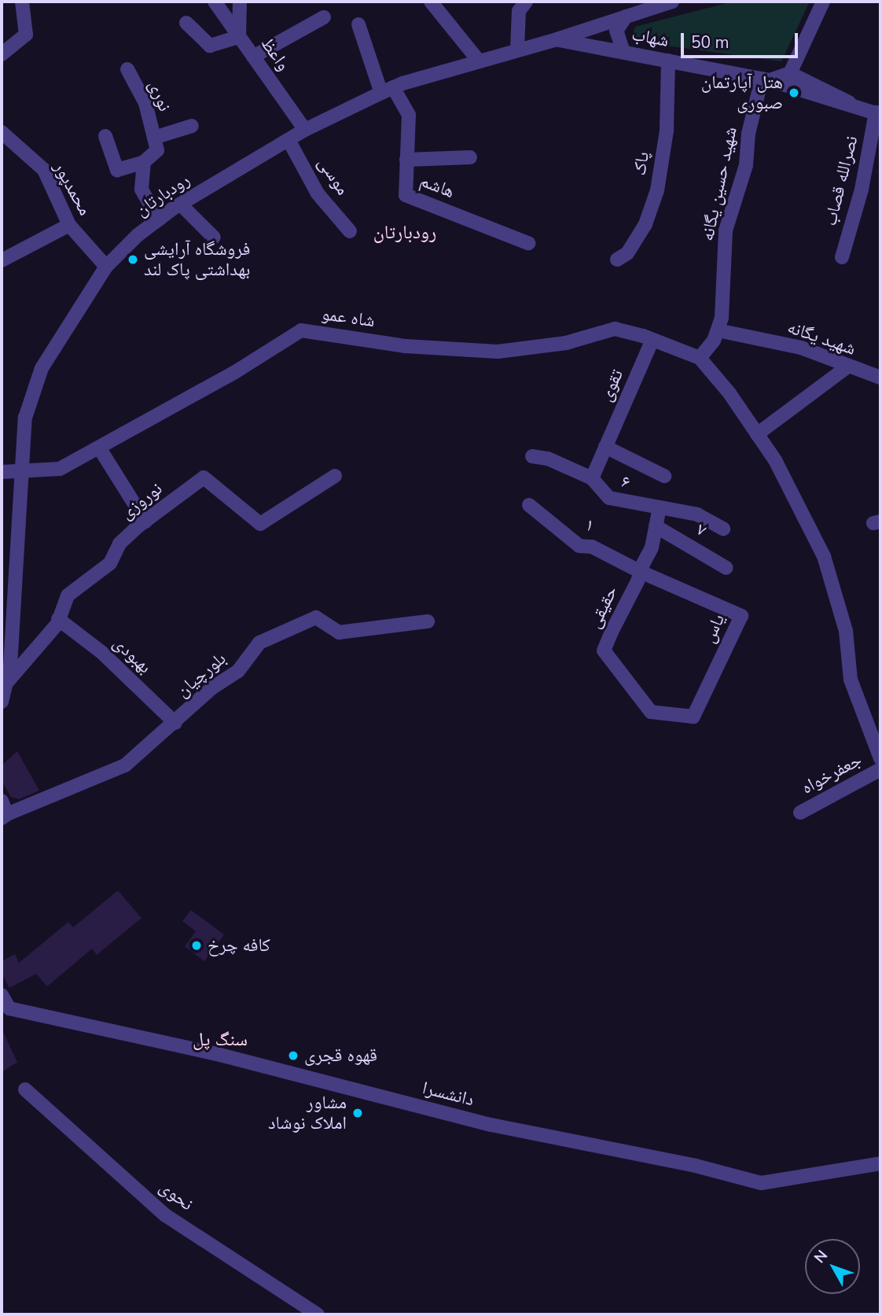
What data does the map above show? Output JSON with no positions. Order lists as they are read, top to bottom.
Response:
{
  "streets": {
    "street": [
      "شهاب",
      "واعظ",
      "نوری",
      "پاک",
      "موسی",
      "نصرالله قصاب",
      "شهید حسین یگانه",
      "هاشم",
      "محمدپور",
      "رودبارتان",
      "شاه عمو",
      "شهید یگانه",
      "تقوی",
      "۶",
      "نوروزی",
      "۱",
      "۷",
      "حقیقی",
      "یاس",
      "بهبودی",
      "بلورچیان",
      "جعفرخواه",
      "دانشسرا",
      "نحوی"
    ]
  },
  "crossings": [
    ["شهاب", "پاک"],
    ["شهاب", "نصرالله قصاب"],
    ["شهاب", "شهید حسین یگانه"],
    ["شهاب", "رودبارتان"],
    ["واعظ", "رودبارتان"],
    ["نوری", "رودبارتان"],
    ["موسی", "رودبارتان"],
    ["شهید حسین یگانه", "شاه عمو"],
    ["شهید حسین یگانه", "شهید یگانه"],
    ["هاشم", "رودبارتان"],
    ["محمدپور", "رودبارتان"],
    ["رودبارتان", "شاه عمو"],
    ["رودبارتان", "نوروزی"],
    ["شاه عمو", "تقوی"],
    ["تقوی", "۶"],
    ["۶", "حقیقی"],
    ["نوروزی", "بهبودی"],
    ["۱", "حقیقی"],
    ["۱", "یاس"],
    ["۷", "حقیقی"],
    ["حقیقی", "یاس"],
    ["بهبودی", "بلورچیان"]
  ],
  "districts": ["رودبارتان", "سنگ پل"],
  "places": [
    "هتل آپارتمان صبوری",
    "فروشگاه آرایشی بهداشتی پاک لند",
    "کافه چرخ",
    "قهوه قجری",
    "مشاور املاک نوشاد"
  ],
  "scale_bar": "50 m",
  "north": "top left"
}
